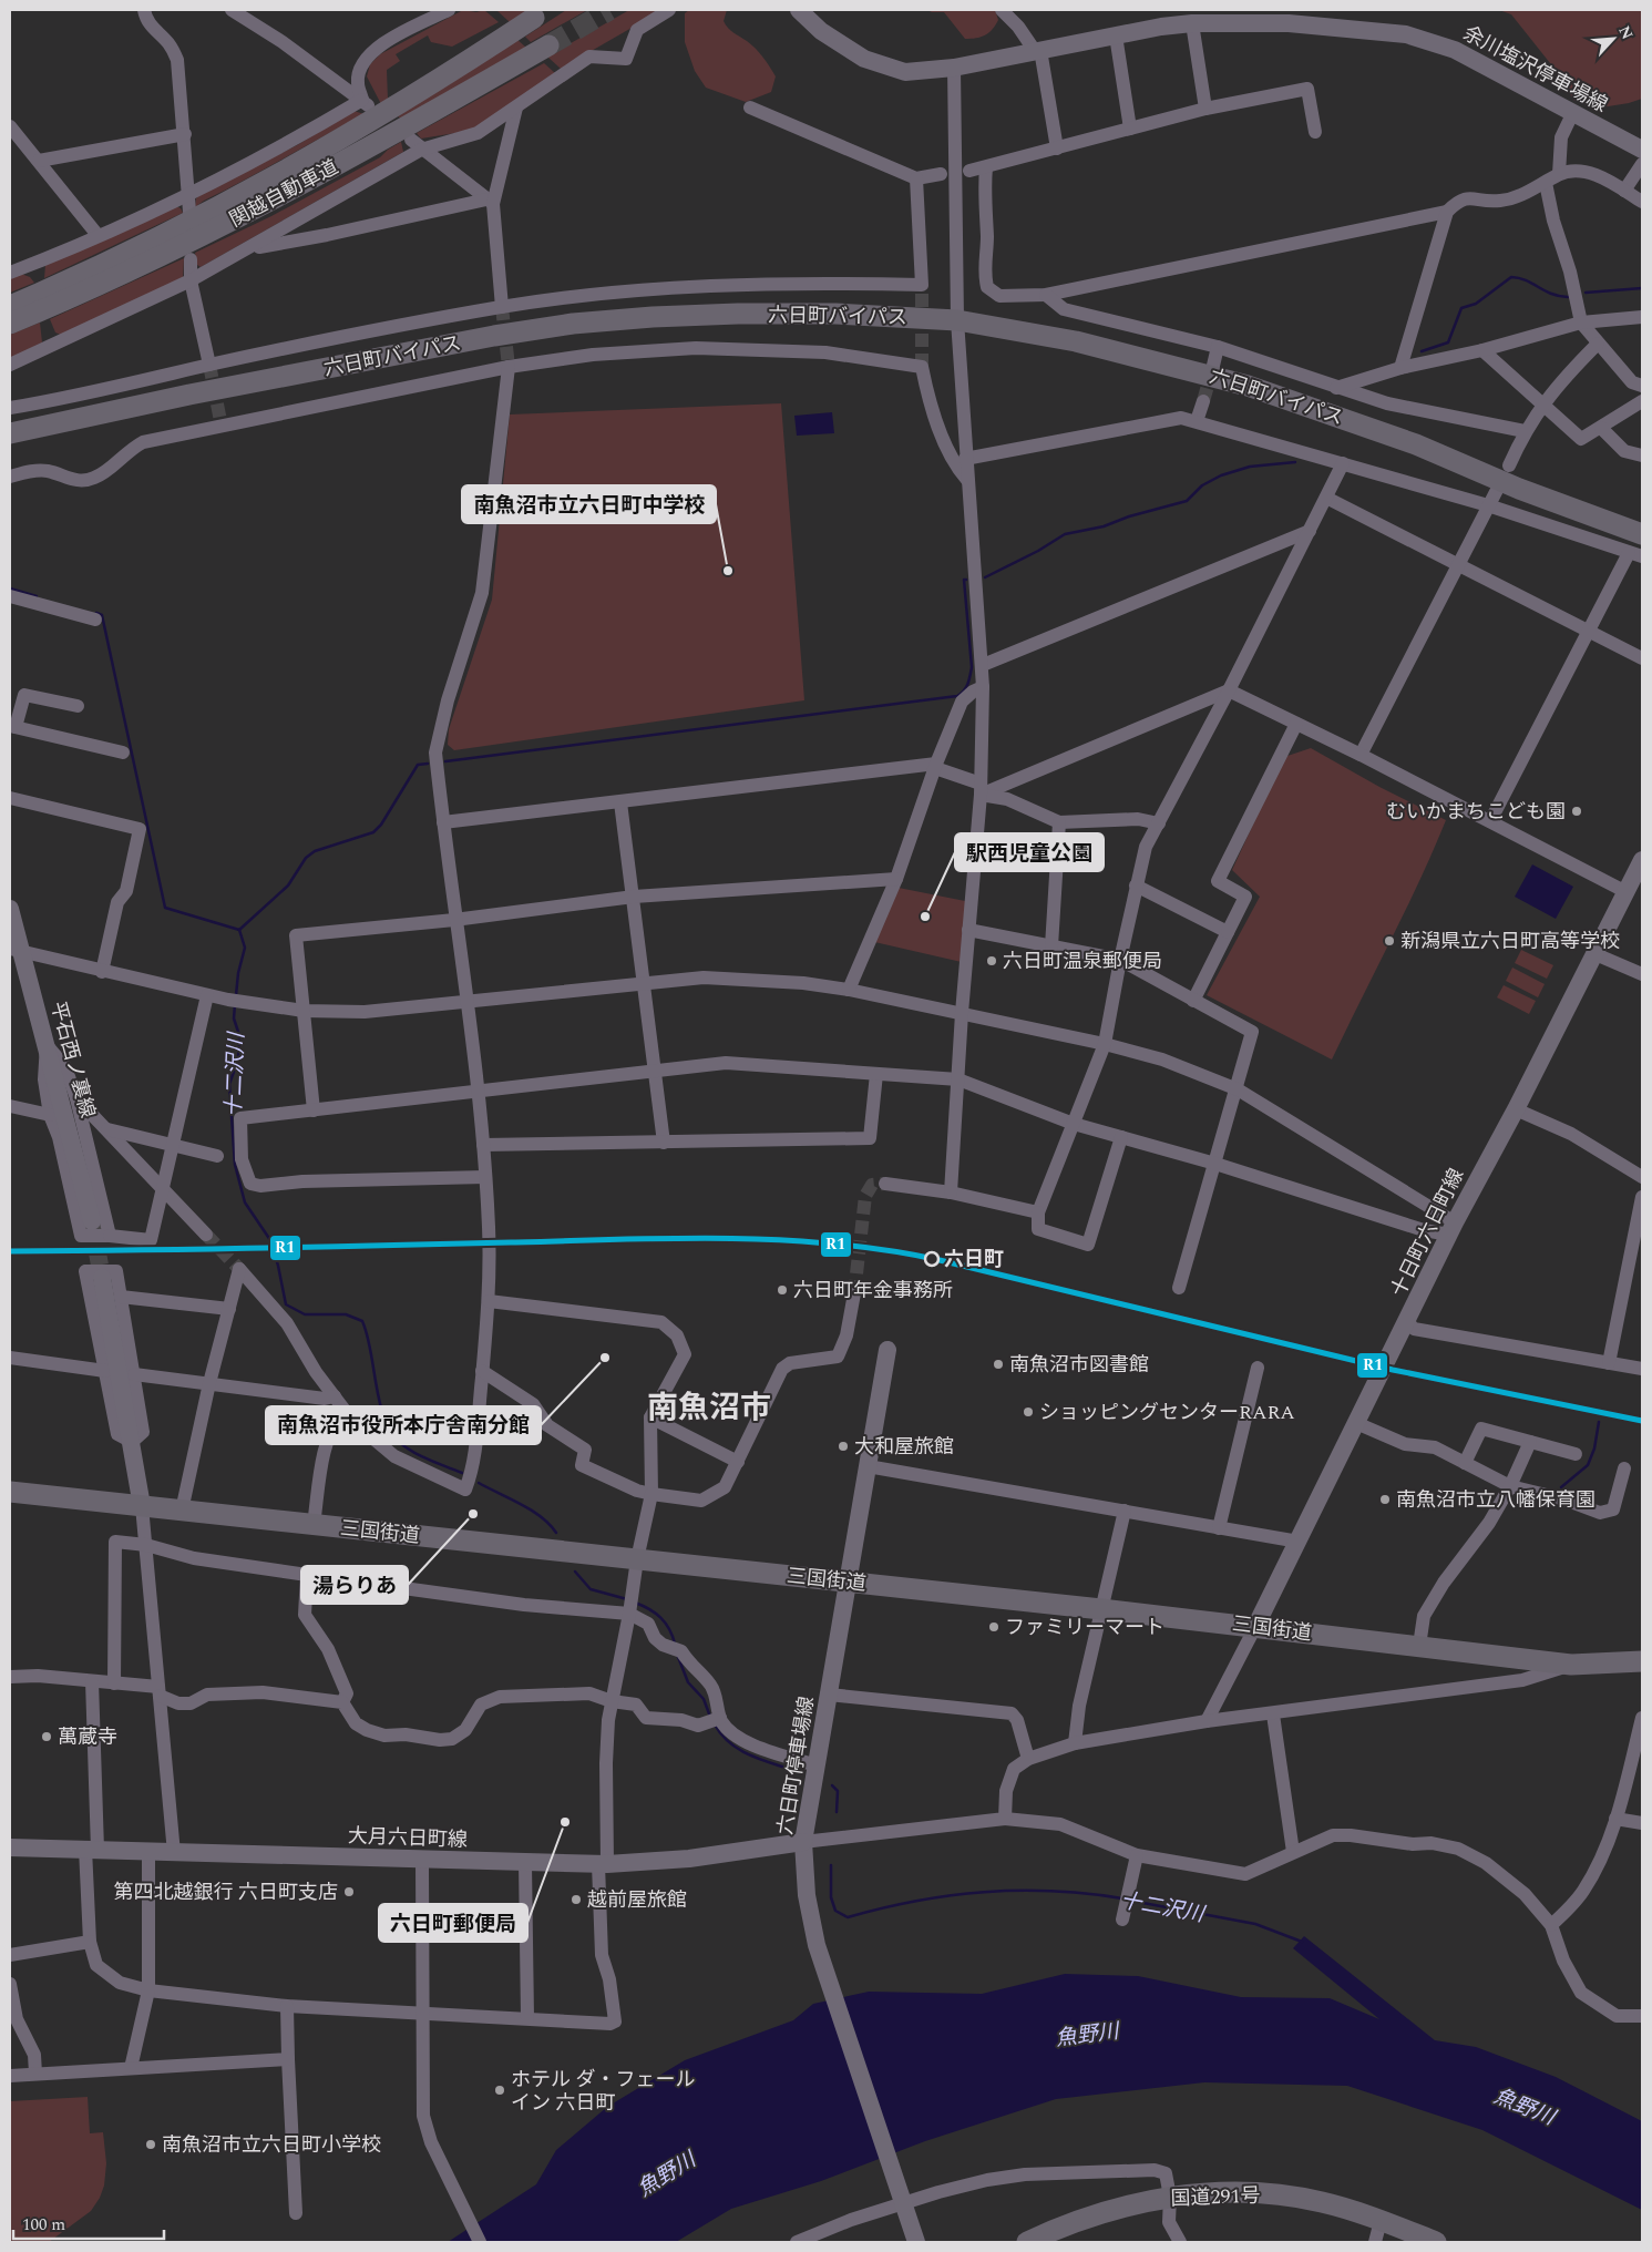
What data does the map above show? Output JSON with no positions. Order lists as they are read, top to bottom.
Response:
{
  "streets": {
    "highway": [
      "関越自動車道",
      "六日町バイパス",
      "三国街道",
      "国道291号"
    ],
    "main road": [
      "余川塩沢停車場線",
      "平石西ノ裏線",
      "十日町六日町線",
      "六日町停車場線",
      "大月六日町線"
    ]
  },
  "crossings": [
    ["十日町六日町線", "三国街道"],
    ["三国街道", "六日町停車場線"],
    ["六日町停車場線", "大月六日町線"]
  ],
  "districts": ["南魚沼市"],
  "water": ["十二沢川", "魚野川"],
  "places": [
    "南魚沼市立六日町中学校",
    "むいかまちこども園",
    "駅西児童公園",
    "新潟県立六日町高等学校",
    "六日町温泉郵便局",
    "六日町",
    "六日町年金事務所",
    "南魚沼市役所本庁舎南分館",
    "南魚沼市図書館",
    "ショッピングセンターRARA",
    "大和屋旅館",
    "南魚沼市立八幡保育園",
    "湯らりあ",
    "ファミリーマート",
    "萬蔵寺",
    "六日町郵便局",
    "第四北越銀行 六日町支店",
    "越前屋旅館",
    "ホテル ダ・フェール イン 六日町",
    "南魚沼市立六日町小学校"
  ],
  "lines": ["transit line R1"],
  "scale_bar": "100 m",
  "north": "top right"
}
